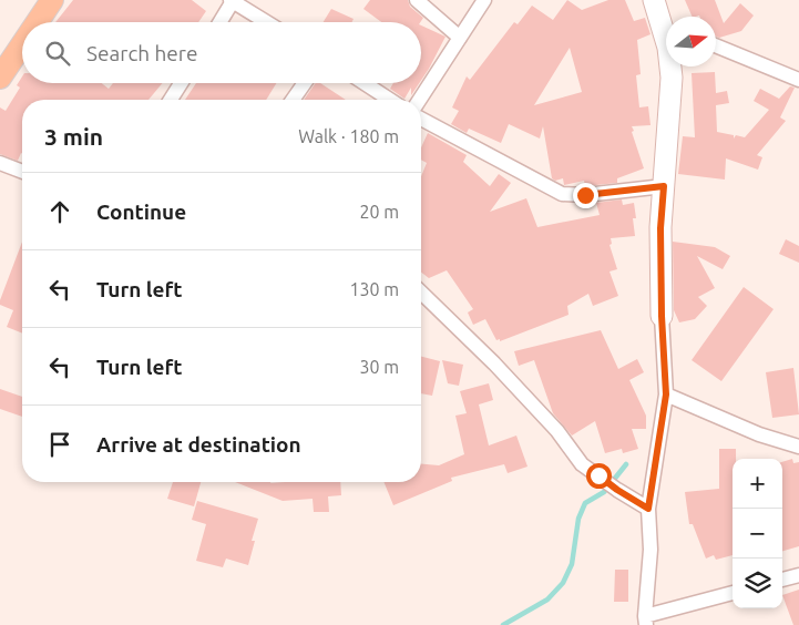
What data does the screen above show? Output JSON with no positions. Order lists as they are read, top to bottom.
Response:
{
  "north": "right",
  "page": {
    "search": "Search here",
    "heading": ["3 min", "Walk · 180 m"],
    "list": [
      ["Continue", "20 m"],
      ["Turn left", "130 m"],
      ["Turn left", "30 m"],
      "Arrive at destination"
    ],
    "map_buttons": ["+", "−"]
  }
}
